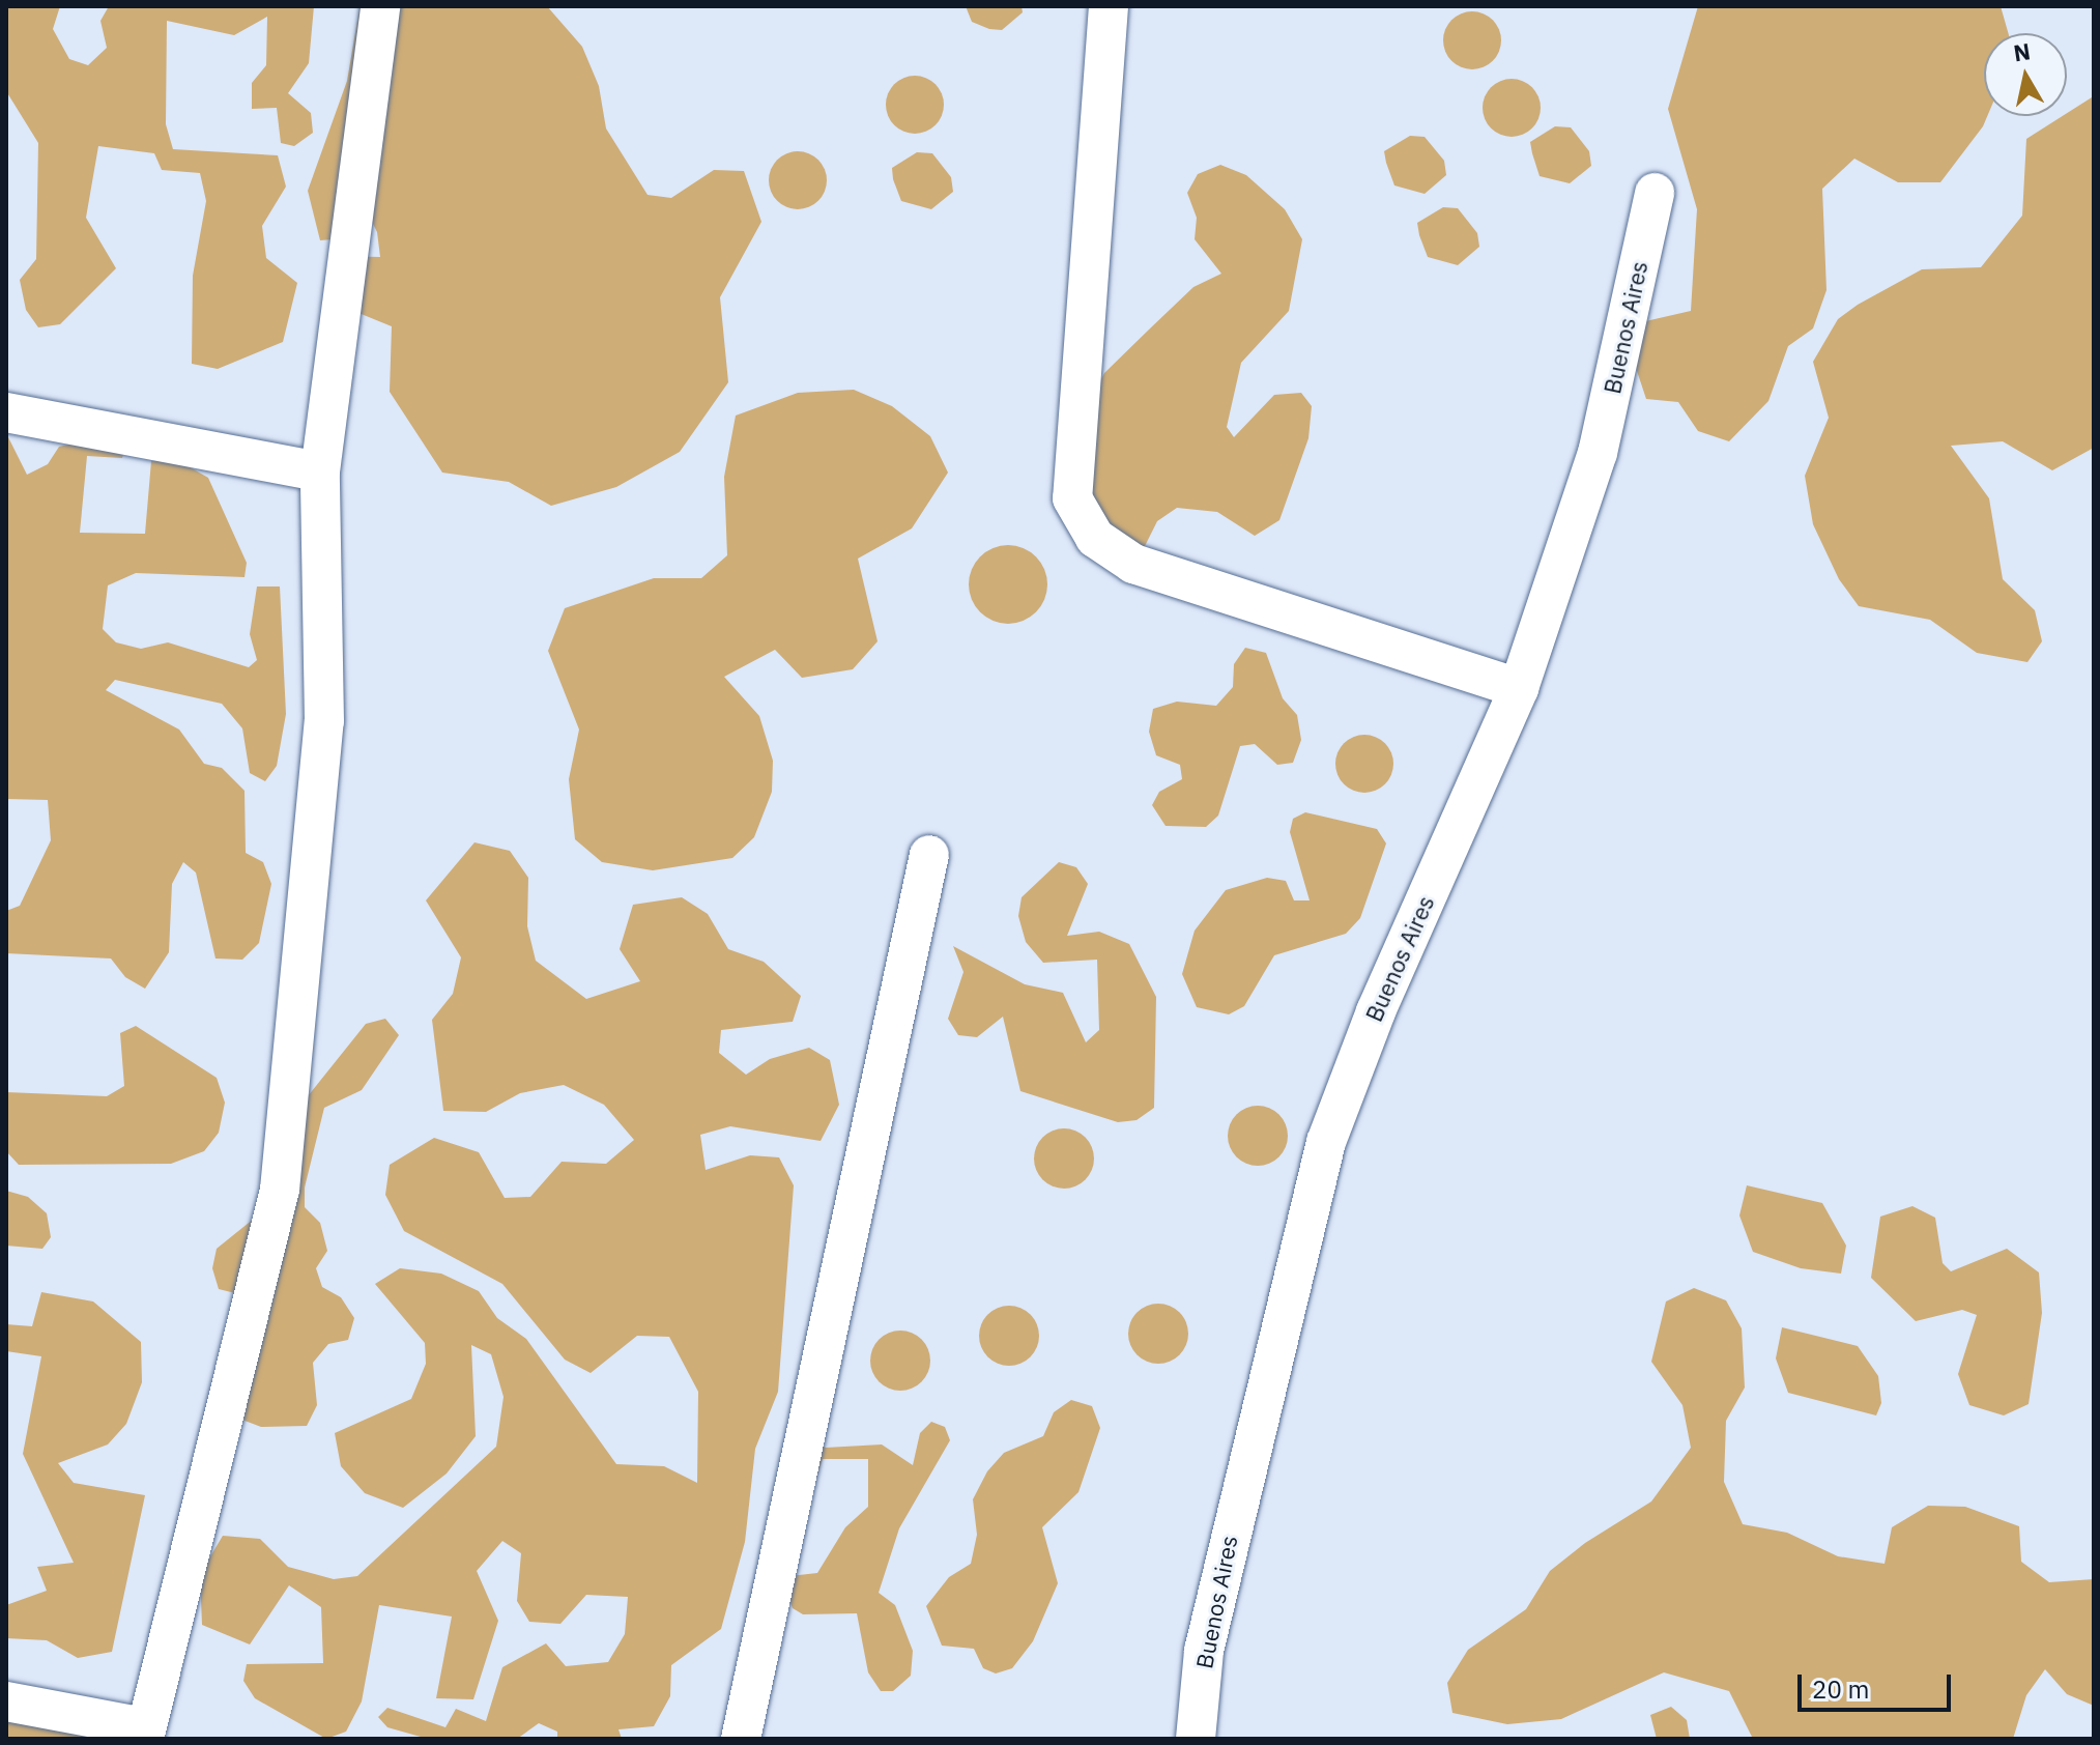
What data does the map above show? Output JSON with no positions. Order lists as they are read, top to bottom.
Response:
{
  "streets": {
    "street": ["Buenos Aires"]
  },
  "scale_bar": "20 m",
  "north": "top"
}
